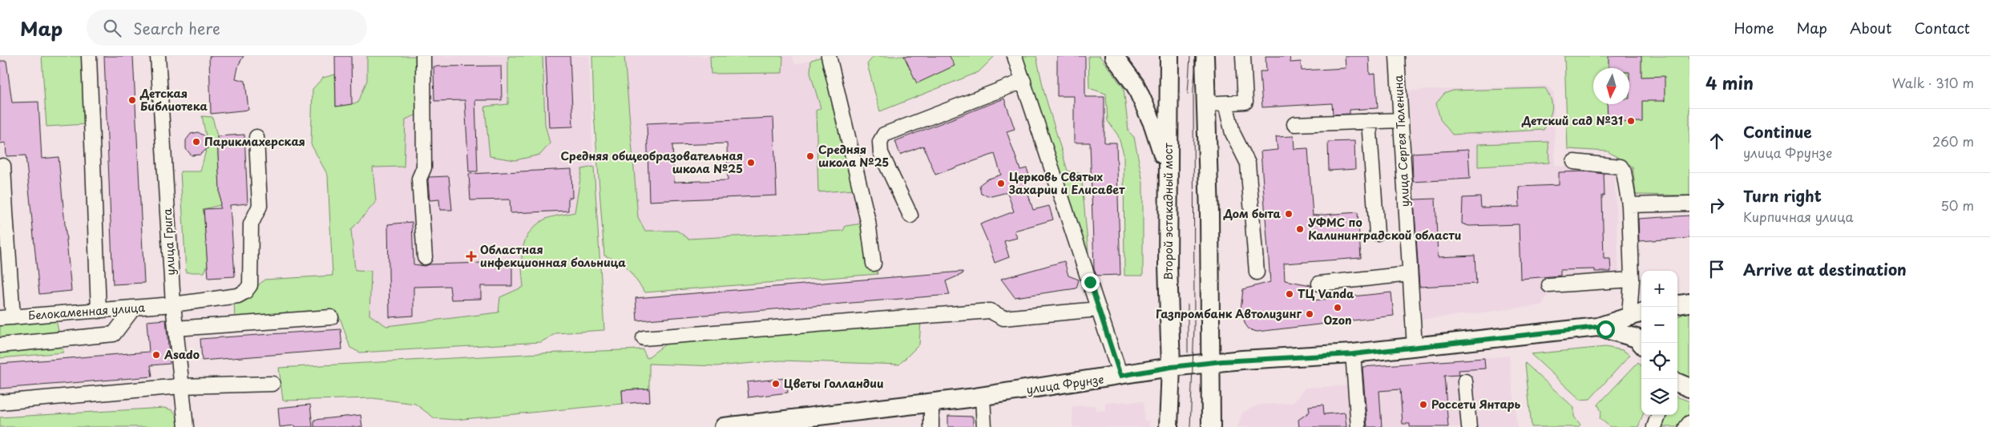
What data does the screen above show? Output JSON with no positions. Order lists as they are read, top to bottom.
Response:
{
  "streets": {
    "main road": ["Второй эстакадный мост", "улица Фрунзе"],
    "street": ["улица Сергея Тюленина", "улица Грига", "Белокаменная улица"]
  },
  "crossings": [
    ["улица Сергея Тюленина", "улица Фрунзе"],
    ["Второй эстакадный мост", "улица Фрунзе"],
    ["улица Грига", "Белокаменная улица"]
  ],
  "places": {
    "other": [
      "Детская Библиотека",
      "Детский сад №31",
      "Парикмахерская",
      "Средняя школа №25",
      "Средняя общеобразовательная школа №25",
      "Церковь Святых Захарии и Елисавет",
      "Дом быта",
      "УФМС по Калининградской области",
      "ТЦ Vanda",
      "Ozon",
      "Газпромбанк Автолизинг",
      "Asado",
      "Цветы Голландии",
      "Россети Янтарь"
    ],
    "health": ["Областная инфекционная больница"]
  },
  "north": "bottom",
  "page": {
    "header": "Map",
    "search": "Search here",
    "nav": [
      "Home",
      "Map",
      "About",
      "Contact"
    ],
    "heading": ["4 min", "Walk · 310 m"],
    "list": [
      ["Continue", "улица Фрунзе", "260 m"],
      ["Turn right", "Кирпичная улица", "50 m"],
      "Arrive at destination"
    ],
    "map_buttons": ["+", "−"]
  }
}
